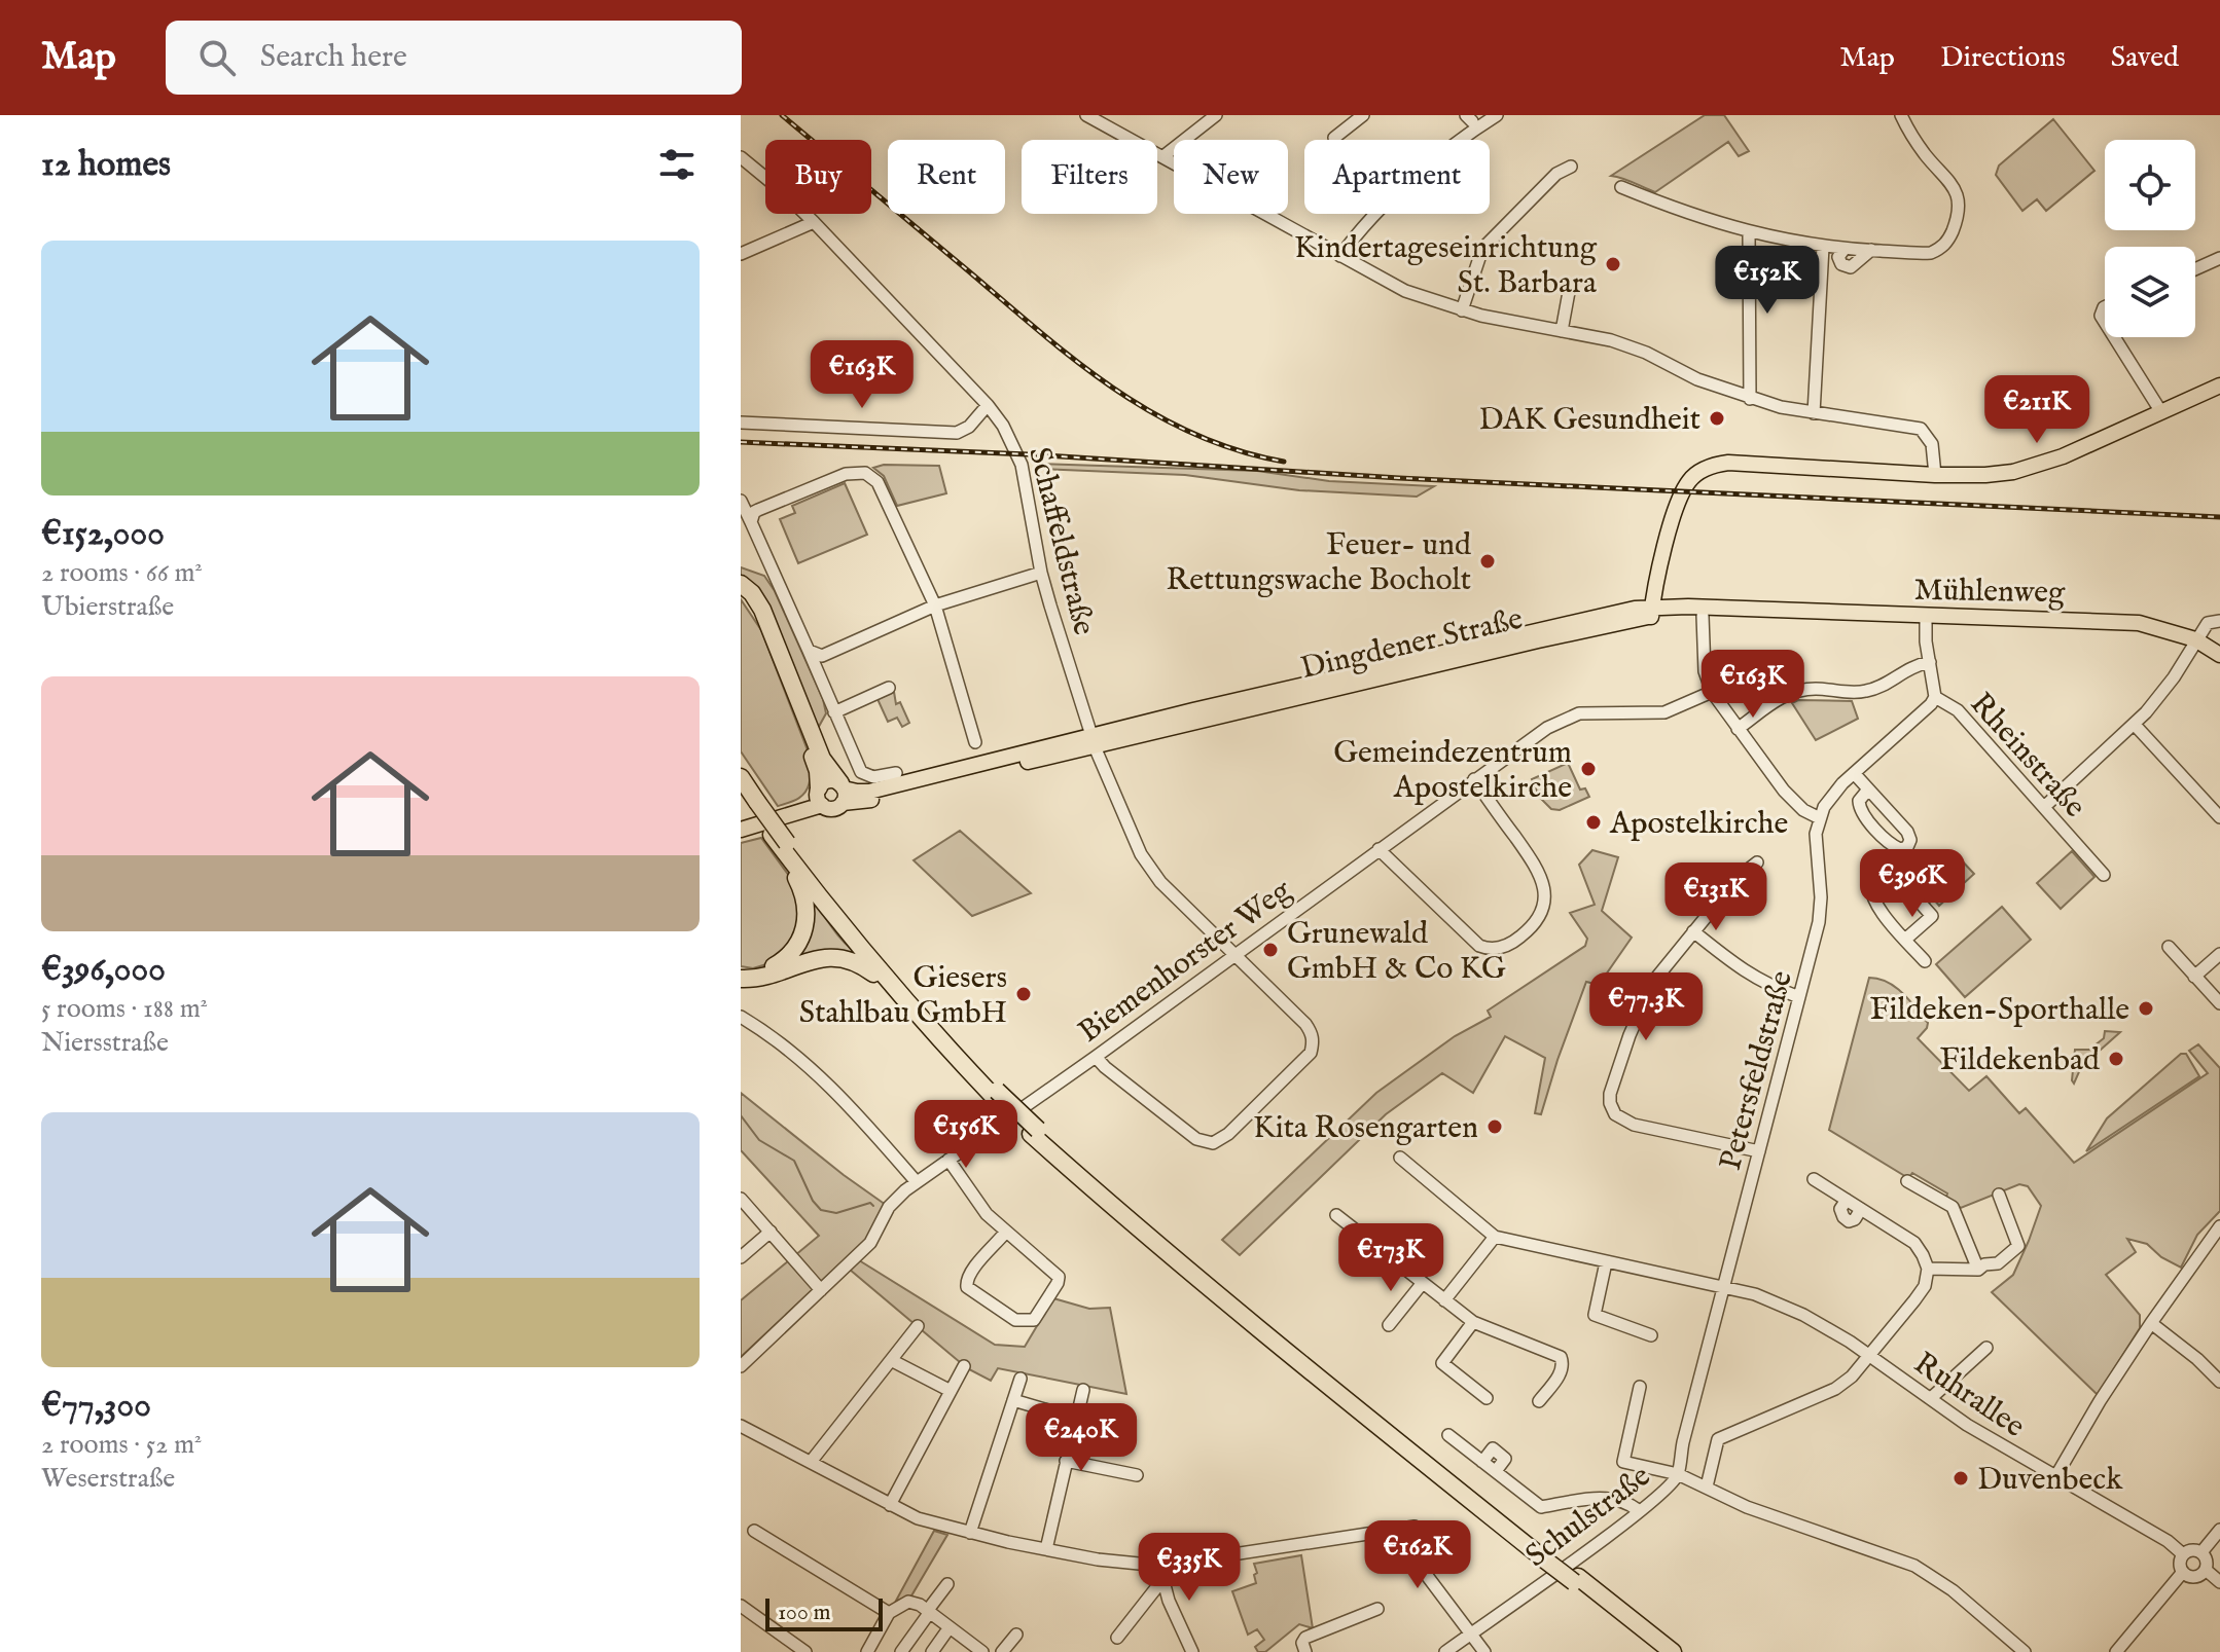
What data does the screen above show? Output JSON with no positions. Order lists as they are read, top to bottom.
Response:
{
  "streets": {
    "main road": ["Mühlenweg", "Dingdener Straße"],
    "street": [
      "Schaffeldstraße",
      "Rheinstraße",
      "Biemenhorster Weg",
      "Petersfeldstraße",
      "Ruhrallee",
      "Schulstraße"
    ]
  },
  "crossings": [
    ["Schaffeldstraße", "Dingdener Straße"],
    ["Schaffeldstraße", "Biemenhorster Weg"],
    ["Mühlenweg", "Dingdener Straße"],
    ["Mühlenweg", "Rheinstraße"],
    ["Petersfeldstraße", "Ruhrallee"],
    ["Petersfeldstraße", "Schulstraße"]
  ],
  "places": [
    "Kindertageseinrichtung St. Barbara",
    "DAK Gesundheit",
    "Feuer- und Rettungswache Bocholt",
    "Gemeindezentrum Apostelkirche",
    "Apostelkirche",
    "Grunewald GmbH & Co KG",
    "Giesers Stahlbau GmbH",
    "Fildeken-Sporthalle",
    "Fildekenbad",
    "Kita Rosengarten",
    "Duvenbeck"
  ],
  "scale_bar": "100 m",
  "page": {
    "header": "Map",
    "search": "Search here",
    "nav": ["Map", "Directions", "Saved"],
    "heading": "12 homes",
    "chip": [
      "Buy",
      "Rent",
      "Filters",
      "New",
      "Apartment"
    ],
    "list": [
      {
        "name": "€152,000",
        "note": "2 rooms · 66 m² · Ubierstraße"
      },
      {
        "name": "€396,000",
        "note": "5 rooms · 188 m² · Niersstraße"
      },
      {
        "name": "€77,300",
        "note": "2 rooms · 52 m² · Weserstraße"
      }
    ],
    "price": [
      "€152K",
      "€163K",
      "€211K",
      "€163K",
      "€396K",
      "€131K",
      "€77.3K",
      "€156K",
      "€173K",
      "€240K",
      "€162K",
      "€335K"
    ],
    "scale": "100 m"
  }
}
